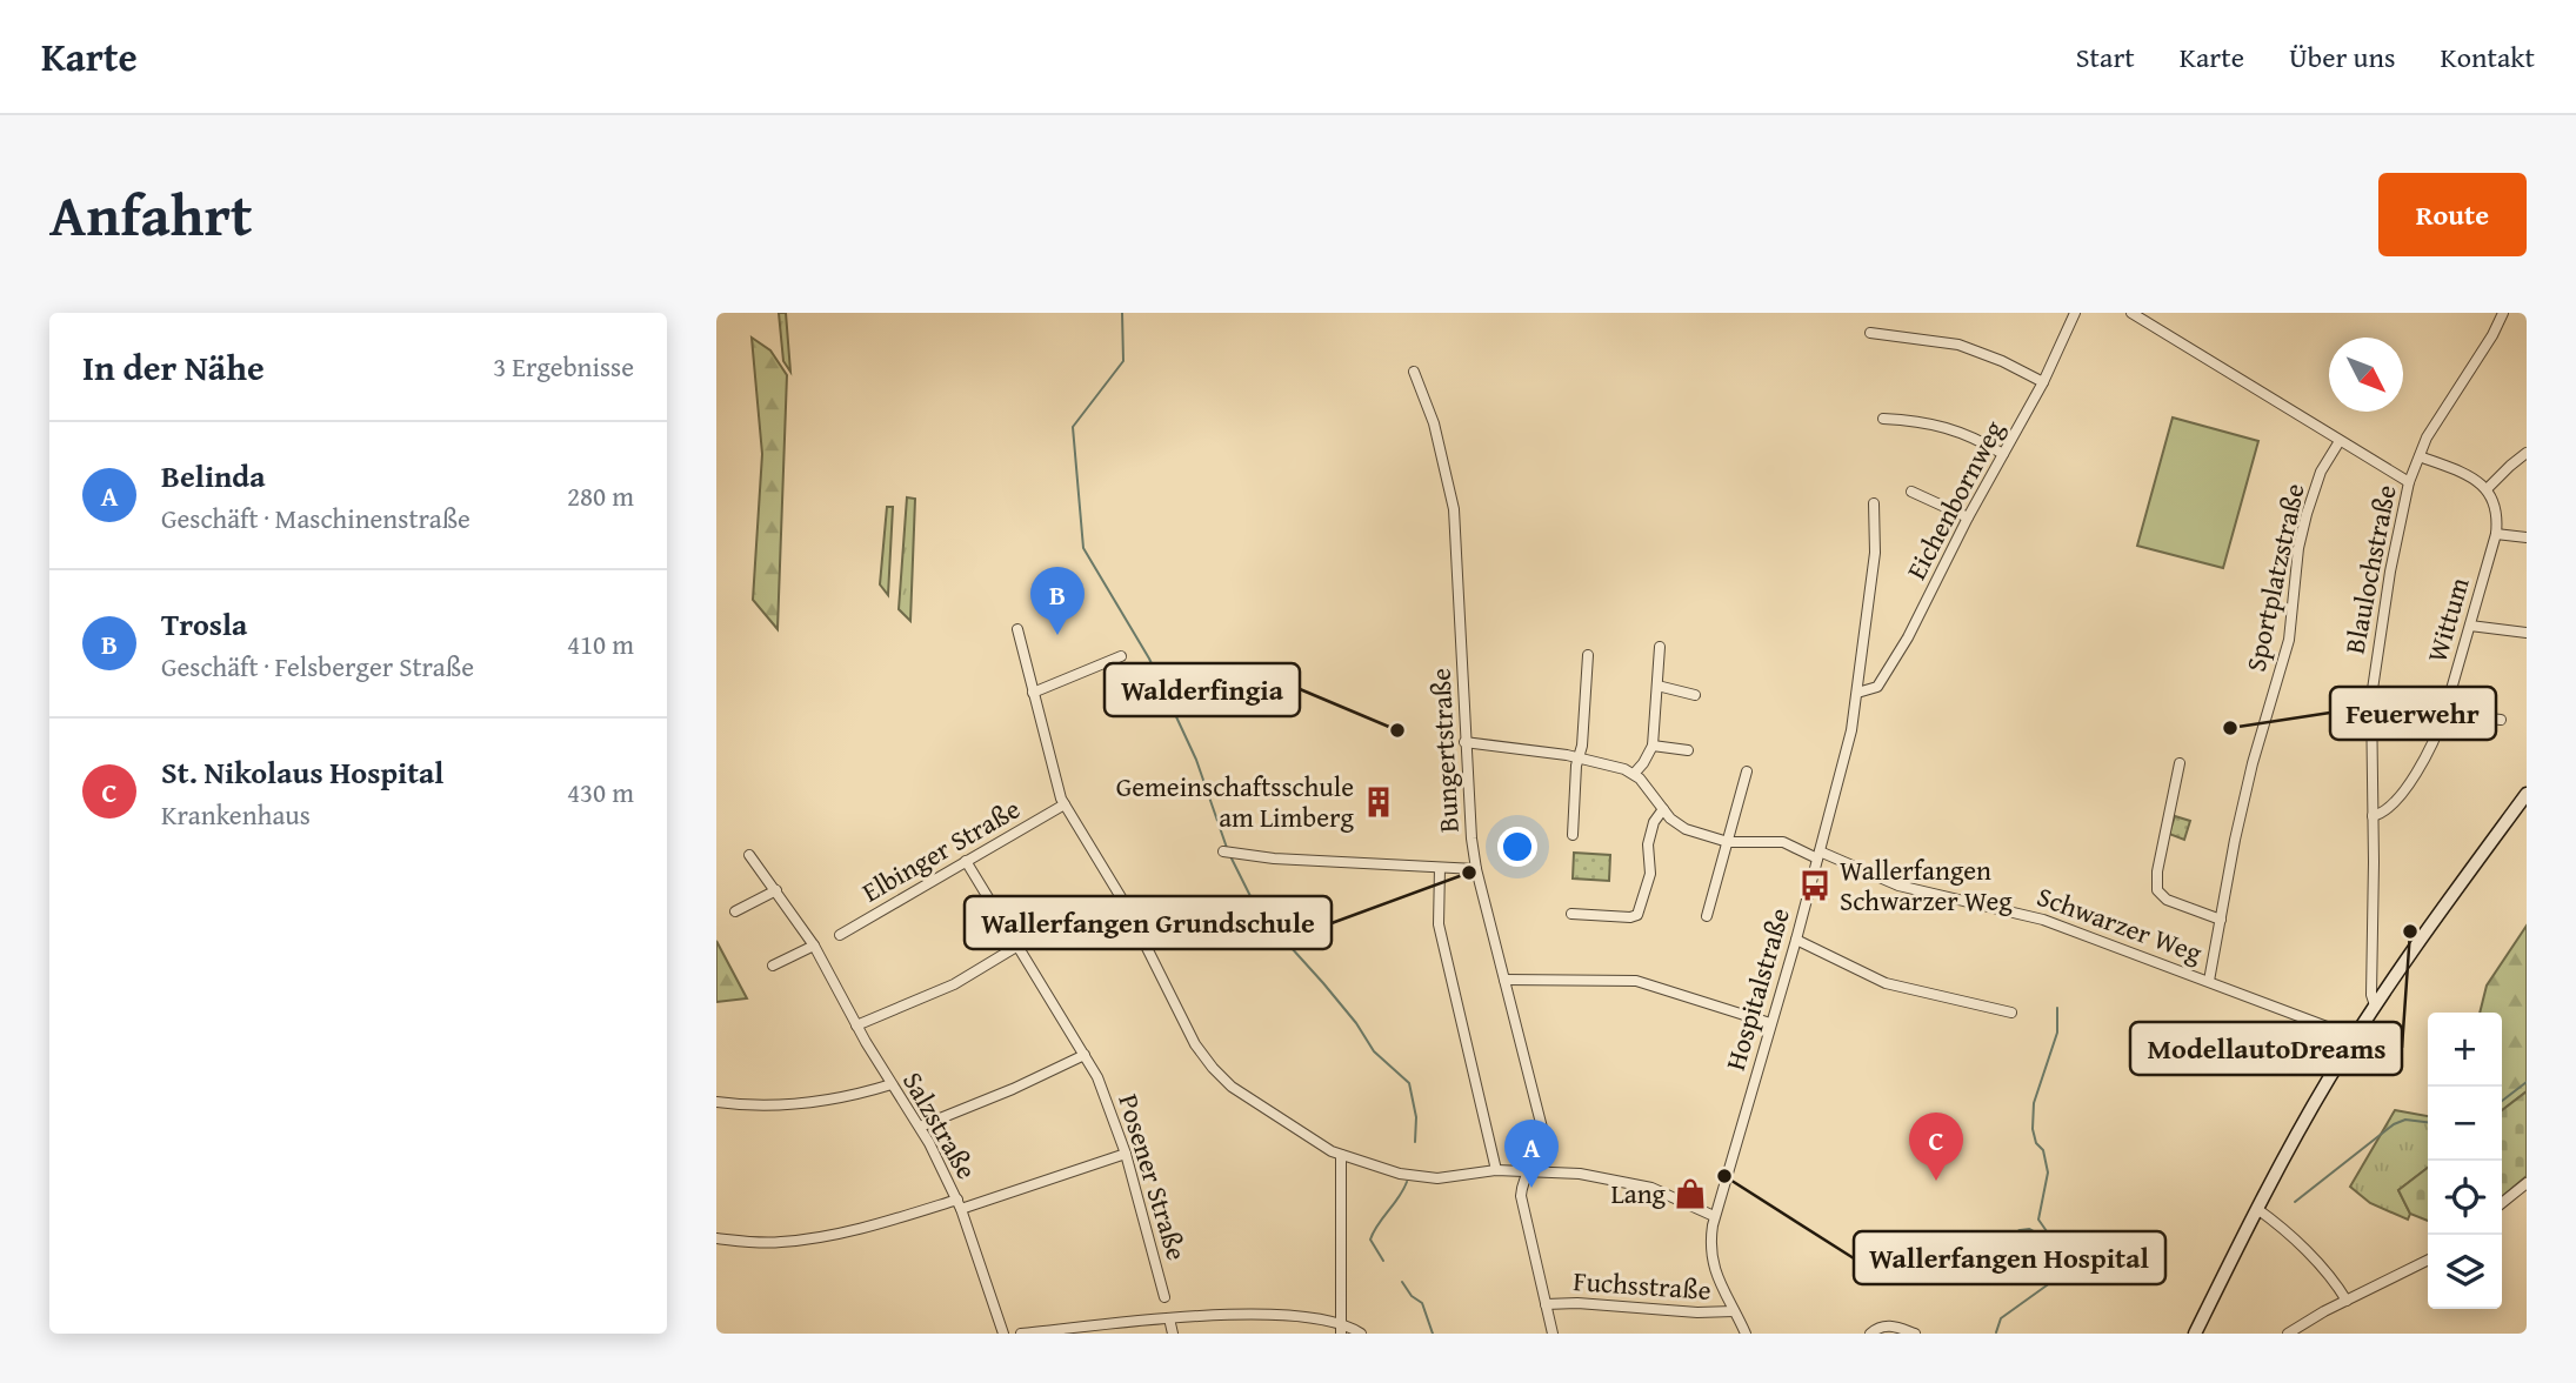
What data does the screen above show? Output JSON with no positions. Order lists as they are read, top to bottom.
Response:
{
  "streets": {
    "street": [
      "Eichenbornweg",
      "Blaulochstraße",
      "Sportplatzstraße",
      "Wittum",
      "Bungertstraße",
      "Elbinger Straße",
      "Schwarzer Weg",
      "Hospitalstraße",
      "Salzstraße",
      "Posener Straße",
      "Fuchsstraße"
    ]
  },
  "crossings": [
    ["Eichenbornweg", "Hospitalstraße"],
    ["Blaulochstraße", "Wittum"],
    ["Sportplatzstraße", "Schwarzer Weg"],
    ["Bungertstraße", "Fuchsstraße"],
    ["Elbinger Straße", "Posener Straße"],
    ["Schwarzer Weg", "Hospitalstraße"],
    ["Hospitalstraße", "Fuchsstraße"]
  ],
  "places": {
    "other": [
      "Feuerwehr",
      "Walderfingia",
      "Wallerfangen Grundschule",
      "ModellautoDreams",
      "Wallerfangen Hospital"
    ],
    "building": ["Gemeinschaftsschule am Limberg"],
    "bus stop": ["Wallerfangen Schwarzer Weg"],
    "shop": ["Lang"]
  },
  "north": "bottom right",
  "page": {
    "header": "Karte",
    "nav": [
      "Start",
      "Karte",
      "Über uns",
      "Kontakt"
    ],
    "title": "Anfahrt",
    "buttons": "Route",
    "heading": ["In der Nähe", "3 Ergebnisse"],
    "list": [
      {
        "mark": "A",
        "name": "Belinda",
        "note": "Geschäft · Maschinenstraße",
        "value": "280 m"
      },
      {
        "mark": "B",
        "name": "Trosla",
        "note": "Geschäft · Felsberger Straße",
        "value": "410 m"
      },
      {
        "mark": "C",
        "name": "St. Nikolaus Hospital",
        "note": "Krankenhaus",
        "value": "430 m"
      }
    ],
    "pins": ["B", "C", "A"],
    "map_buttons": ["+", "−"]
  }
}
